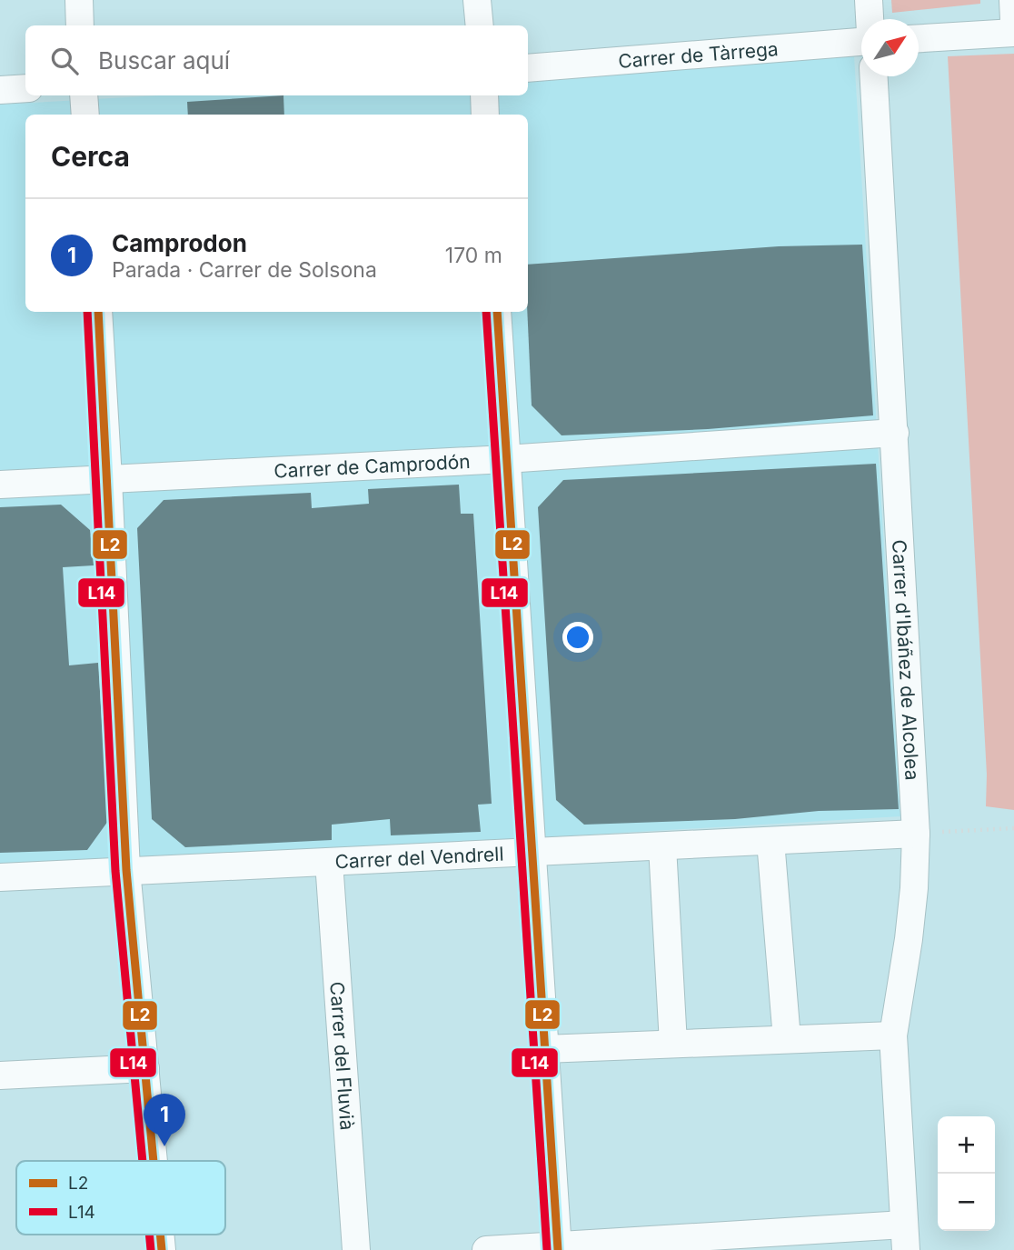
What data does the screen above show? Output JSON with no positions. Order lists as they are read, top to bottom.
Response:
{
  "streets": {
    "street": [
      "Carrer de Tàrrega",
      "Carrer de Camprodón",
      "Carrer d'Ibáñez de Alcolea",
      "Carrer del Vendrell",
      "Carrer del Fluvià"
    ]
  },
  "crossings": [
    ["Carrer de Camprodón", "Carrer d'Ibáñez de Alcolea"],
    ["Carrer d'Ibáñez de Alcolea", "Carrer del Vendrell"],
    ["Carrer del Vendrell", "Carrer del Fluvià"]
  ],
  "lines": ["transit line L2", "transit line L14"],
  "legend": ["L2", "L14"],
  "north": "top right",
  "page": {
    "search": "Buscar aquí",
    "heading": "Cerca",
    "list": [
      {
        "mark": "1",
        "name": "Camprodon",
        "note": "Parada · Carrer de Solsona",
        "value": "170 m"
      }
    ],
    "pins": "1",
    "map_buttons": ["+", "−"]
  }
}
